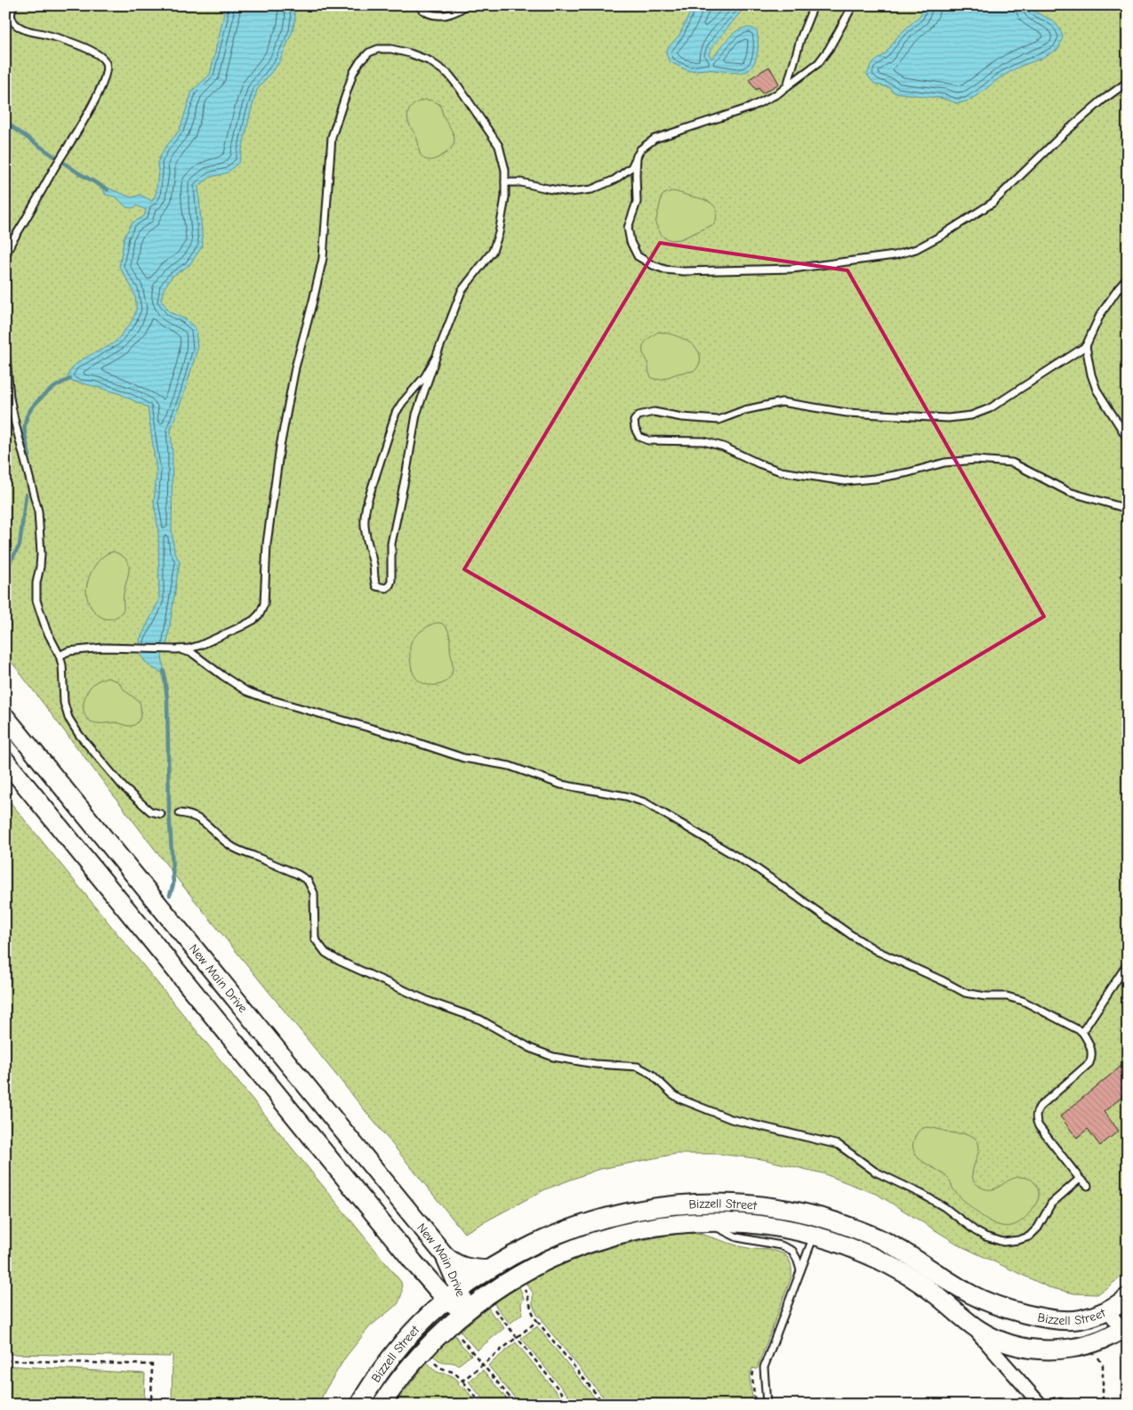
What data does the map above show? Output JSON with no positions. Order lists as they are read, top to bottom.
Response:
{
  "streets": {
    "street": ["New Main Drive", "Bizzell Street"]
  },
  "crossings": [
    ["New Main Drive", "Bizzell Street"]
  ]
}
